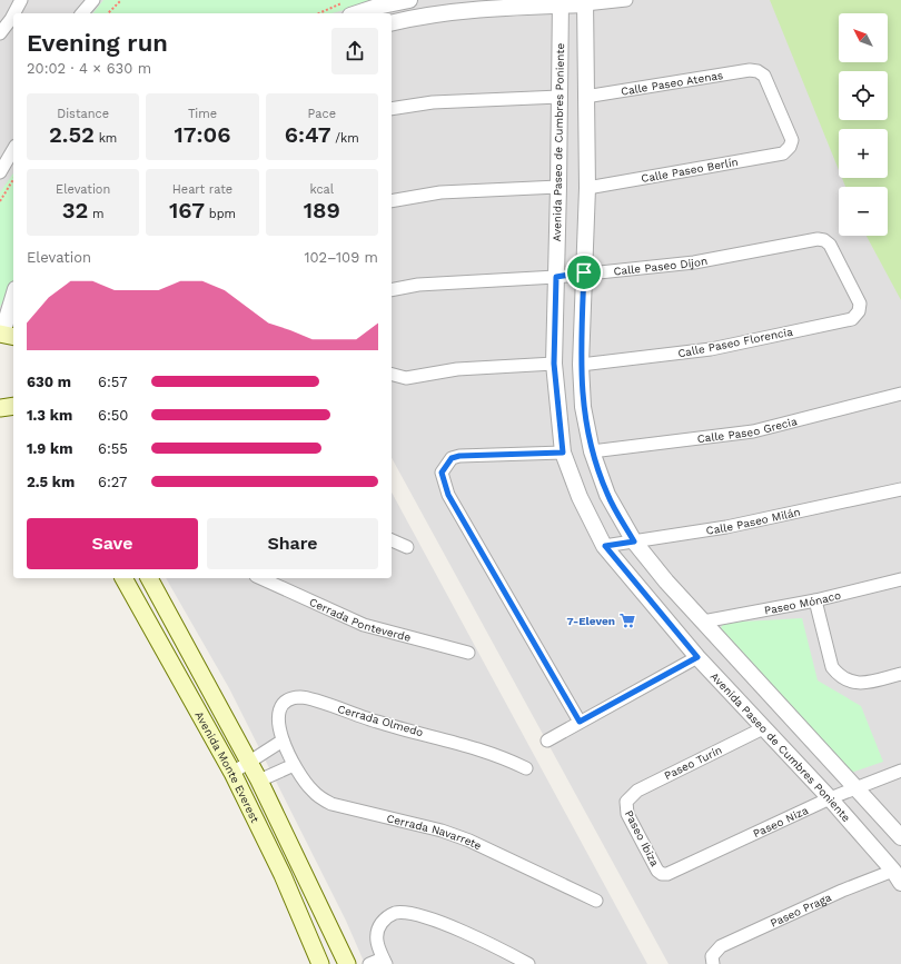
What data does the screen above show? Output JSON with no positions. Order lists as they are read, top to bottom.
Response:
{
  "streets": {
    "main road": ["Avenida Monte Everest"],
    "street": [
      "Calle Paseo Atenas",
      "Avenida Paseo de Cumbres Poniente",
      "Calle Paseo Berlín",
      "Calle Paseo Dijon",
      "Calle Paseo Florencia",
      "Calle Paseo Grecia",
      "Calle Paseo Milán",
      "Paseo Mónaco",
      "Cerrada Ponteverde",
      "Cerrada Olmedo",
      "Paseo Turín",
      "Paseo Niza",
      "Cerrada Navarrete",
      "Paseo Ibiza",
      "Paseo Praga"
    ]
  },
  "crossings": [
    ["Calle Paseo Atenas", "Calle Paseo Berlín"],
    ["Avenida Paseo de Cumbres Poniente", "Calle Paseo Dijon"],
    ["Avenida Paseo de Cumbres Poniente", "Calle Paseo Milán"],
    ["Avenida Paseo de Cumbres Poniente", "Paseo Turín"],
    ["Avenida Paseo de Cumbres Poniente", "Paseo Niza"],
    ["Avenida Paseo de Cumbres Poniente", "Paseo Praga"],
    ["Calle Paseo Dijon", "Calle Paseo Florencia"],
    ["Cerrada Olmedo", "Cerrada Navarrete"],
    ["Paseo Turín", "Paseo Ibiza"],
    ["Paseo Niza", "Paseo Ibiza"]
  ],
  "places": {
    "supermarket": ["7-Eleven"]
  },
  "north": "top left",
  "page": {
    "map_buttons": ["+", "−"],
    "heading": ["Evening run", "20:02 · 4 × 630 m"],
    "stats": [
      ["Distance", "2.52 km"],
      ["Time", "17:06"],
      ["Pace", "6:47 /km"],
      ["Elevation", "32 m"],
      ["Heart rate", "167 bpm"],
      ["kcal", "189"]
    ],
    "chart": ["Elevation", "102–109 m"],
    "list": [
      {
        "name": "630 m",
        "note": "6:57"
      },
      {
        "name": "1.3 km",
        "note": "6:50"
      },
      {
        "name": "1.9 km",
        "note": "6:55"
      },
      {
        "name": "2.5 km",
        "note": "6:27"
      }
    ],
    "buttons": ["Save", "Share"]
  }
}
